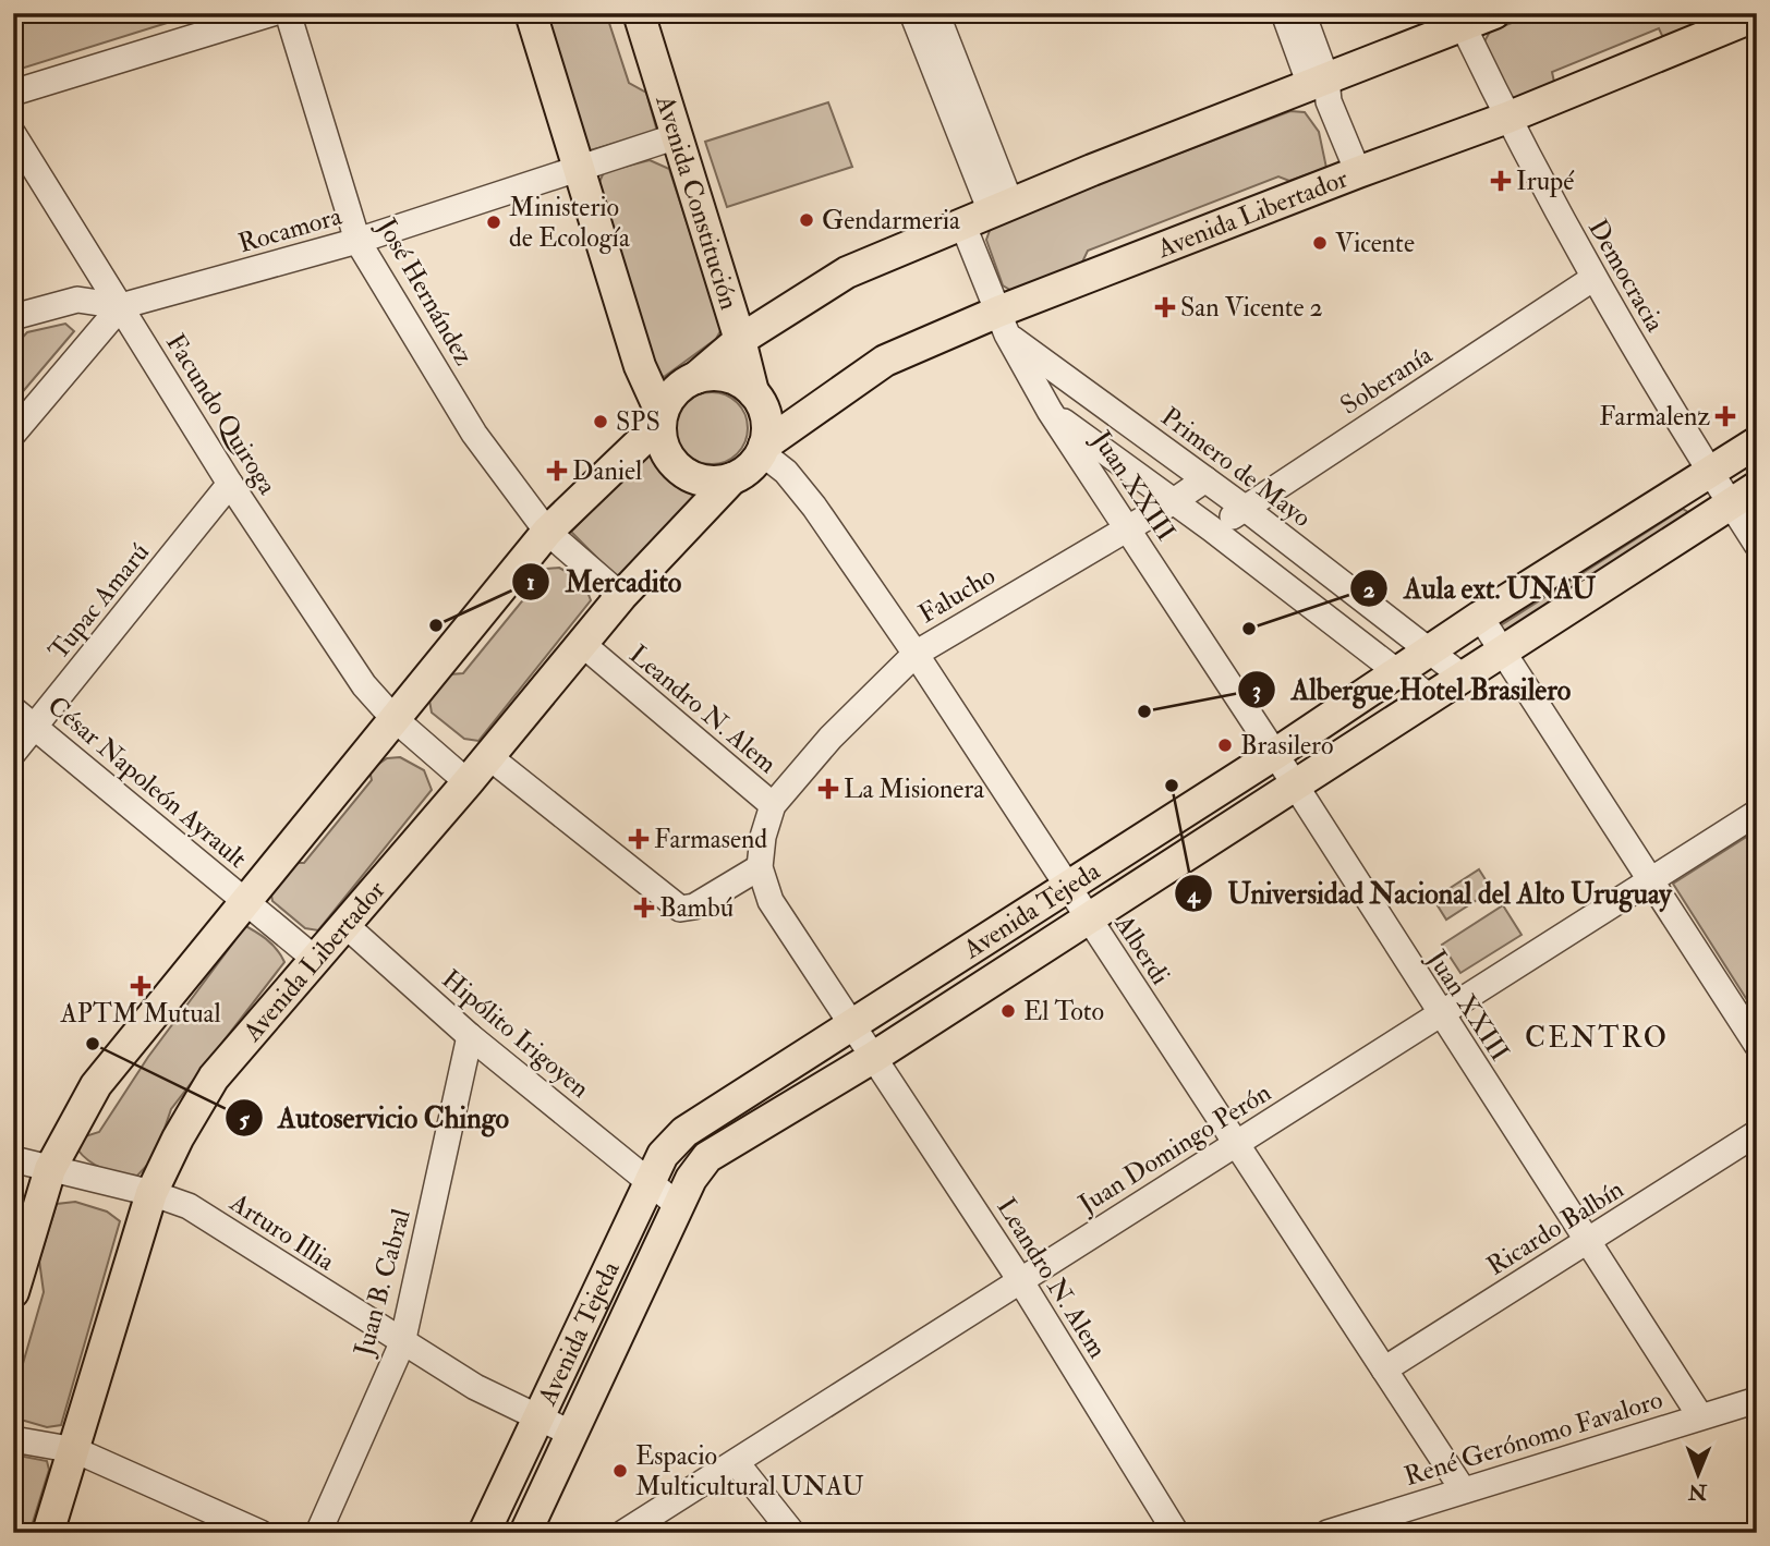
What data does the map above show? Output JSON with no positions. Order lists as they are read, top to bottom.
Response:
{
  "streets": {
    "main road": ["Avenida Constitución", "Avenida Libertador", "Avenida Tejeda"],
    "street": [
      "Rocamora",
      "Democracia",
      "José Hernández",
      "Soberanía",
      "Facundo Quiroga",
      "Primero de Mayo",
      "Juan XXIII",
      "Falucho",
      "Tupac Amarú",
      "Leandro N. Alem",
      "César Napoleón Ayrault",
      "Alberdi",
      "Hipólito Irigoyen",
      "Juan Domingo Perón",
      "Ricardo Balbín",
      "Arturo Illia",
      "Juan B. Cabral",
      "René Gerónomo Favaloro"
    ]
  },
  "crossings": [
    ["Avenida Constitución", "Avenida Libertador"],
    ["Avenida Constitución", "Rocamora"],
    ["Avenida Constitución", "Alberdi"],
    ["Avenida Libertador", "Democracia"],
    ["Avenida Libertador", "José Hernández"],
    ["Avenida Libertador", "Facundo Quiroga"],
    ["Avenida Libertador", "Primero de Mayo"],
    ["Avenida Libertador", "Juan XXIII"],
    ["Avenida Libertador", "Leandro N. Alem"],
    ["Avenida Libertador", "César Napoleón Ayrault"],
    ["Avenida Libertador", "Alberdi"],
    ["Avenida Libertador", "Hipólito Irigoyen"],
    ["Avenida Libertador", "Arturo Illia"],
    ["Rocamora", "José Hernández"],
    ["Rocamora", "Facundo Quiroga"],
    ["Democracia", "Soberanía"],
    ["Democracia", "Avenida Tejeda"],
    ["Soberanía", "Primero de Mayo"],
    ["Facundo Quiroga", "Tupac Amarú"],
    ["Primero de Mayo", "Juan XXIII"],
    ["Primero de Mayo", "Falucho"],
    ["Primero de Mayo", "Avenida Tejeda"],
    ["Juan XXIII", "Falucho"],
    ["Juan XXIII", "Avenida Tejeda"],
    ["Juan XXIII", "Juan Domingo Perón"],
    ["Juan XXIII", "Ricardo Balbín"],
    ["Juan XXIII", "René Gerónomo Favaloro"],
    ["Falucho", "Leandro N. Alem"],
    ["Falucho", "Alberdi"],
    ["Tupac Amarú", "César Napoleón Ayrault"],
    ["Leandro N. Alem", "Avenida Tejeda"],
    ["Leandro N. Alem", "Juan Domingo Perón"],
    ["Avenida Tejeda", "Alberdi"],
    ["Avenida Tejeda", "Hipólito Irigoyen"],
    ["Avenida Tejeda", "Arturo Illia"],
    ["Alberdi", "Juan Domingo Perón"],
    ["Alberdi", "Ricardo Balbín"],
    ["Alberdi", "René Gerónomo Favaloro"],
    ["Hipólito Irigoyen", "Juan B. Cabral"],
    ["Arturo Illia", "Juan B. Cabral"]
  ],
  "districts": ["CENTRO"],
  "places": {
    "health": [
      "Irupé",
      "San Vicente 2",
      "Farmalenz",
      "Daniel",
      "La Misionera",
      "Farmasend",
      "Bambú",
      "APTM Mutual"
    ],
    "other": [
      "Gendarmeria",
      "Ministerio de Ecología",
      "Vicente",
      "SPS",
      "Mercadito",
      "Aula ext. UNAU",
      "Albergue Hotel Brasilero",
      "Brasilero",
      "Universidad Nacional del Alto Uruguay",
      "El Toto",
      "Autoservicio Chingo",
      "Espacio Multicultural UNAU"
    ]
  },
  "north": "bottom"
}
